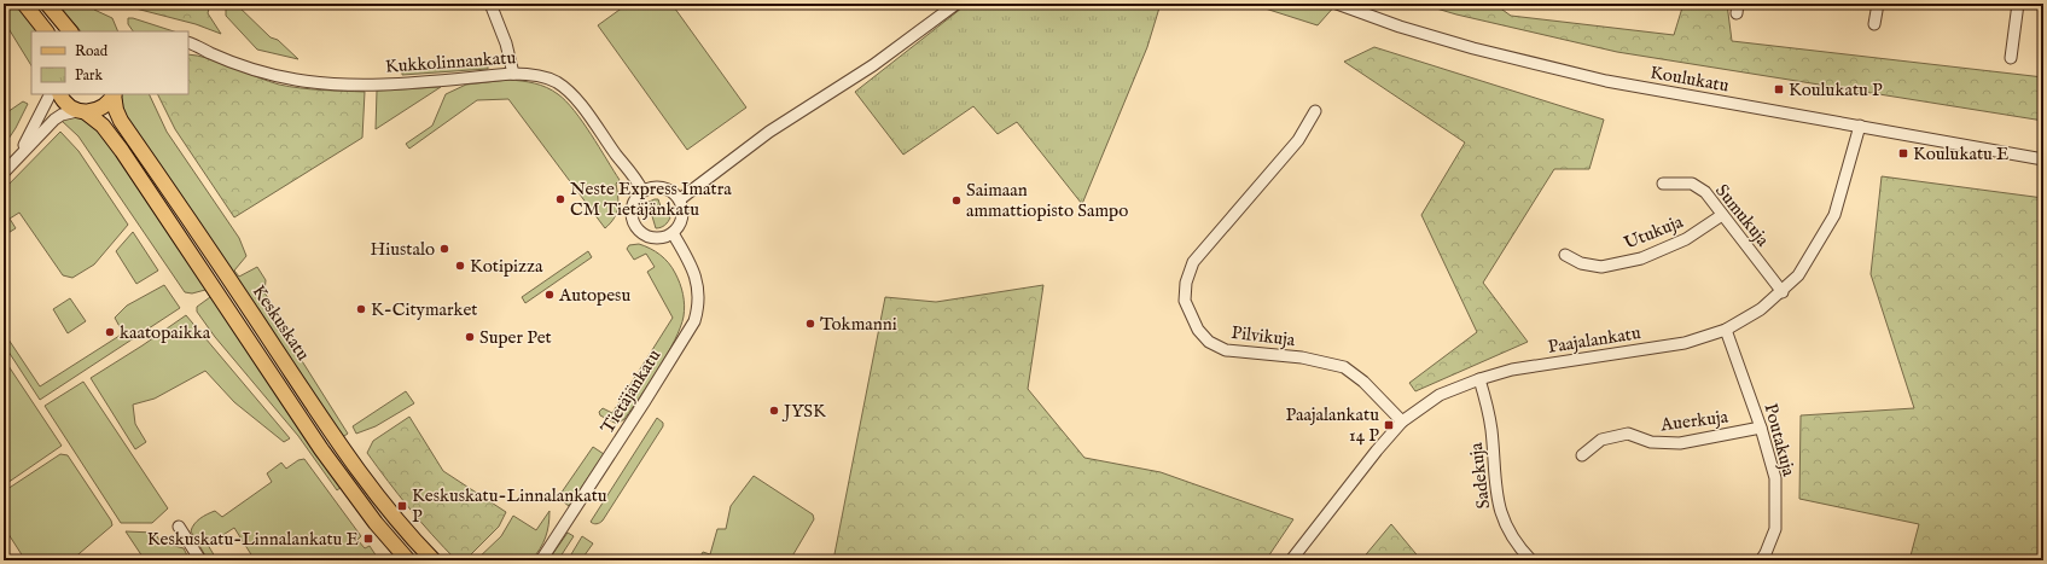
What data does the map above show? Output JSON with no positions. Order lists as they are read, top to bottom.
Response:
{
  "streets": {
    "main road": ["Keskuskatu"],
    "street": [
      "Kukkolinnankatu",
      "Koulukatu",
      "Sumukuja",
      "Utukuja",
      "Pilvikuja",
      "Paajalankatu",
      "Tietäjänkatu",
      "Auerkuja",
      "Poutakuja",
      "Sadekuja"
    ]
  },
  "crossings": [
    ["Kukkolinnankatu", "Tietäjänkatu"],
    ["Koulukatu", "Paajalankatu"],
    ["Sumukuja", "Utukuja"],
    ["Sumukuja", "Paajalankatu"],
    ["Pilvikuja", "Paajalankatu"],
    ["Paajalankatu", "Poutakuja"],
    ["Paajalankatu", "Sadekuja"],
    ["Auerkuja", "Poutakuja"]
  ],
  "places": {
    "transit": [
      "Koulukatu P",
      "Koulukatu E",
      "Paajalankatu 14 P",
      "Keskuskatu-Linnalankatu P",
      "Keskuskatu-Linnalankatu E"
    ],
    "other": [
      "Neste Express Imatra CM Tietäjänkatu",
      "Saimaan ammattiopisto Sampo",
      "Hiustalo",
      "Kotipizza",
      "Autopesu",
      "K-Citymarket",
      "Tokmanni",
      "kaatopaikka",
      "Super Pet",
      "JYSK"
    ]
  },
  "legend": ["Road", "Park"]
}
